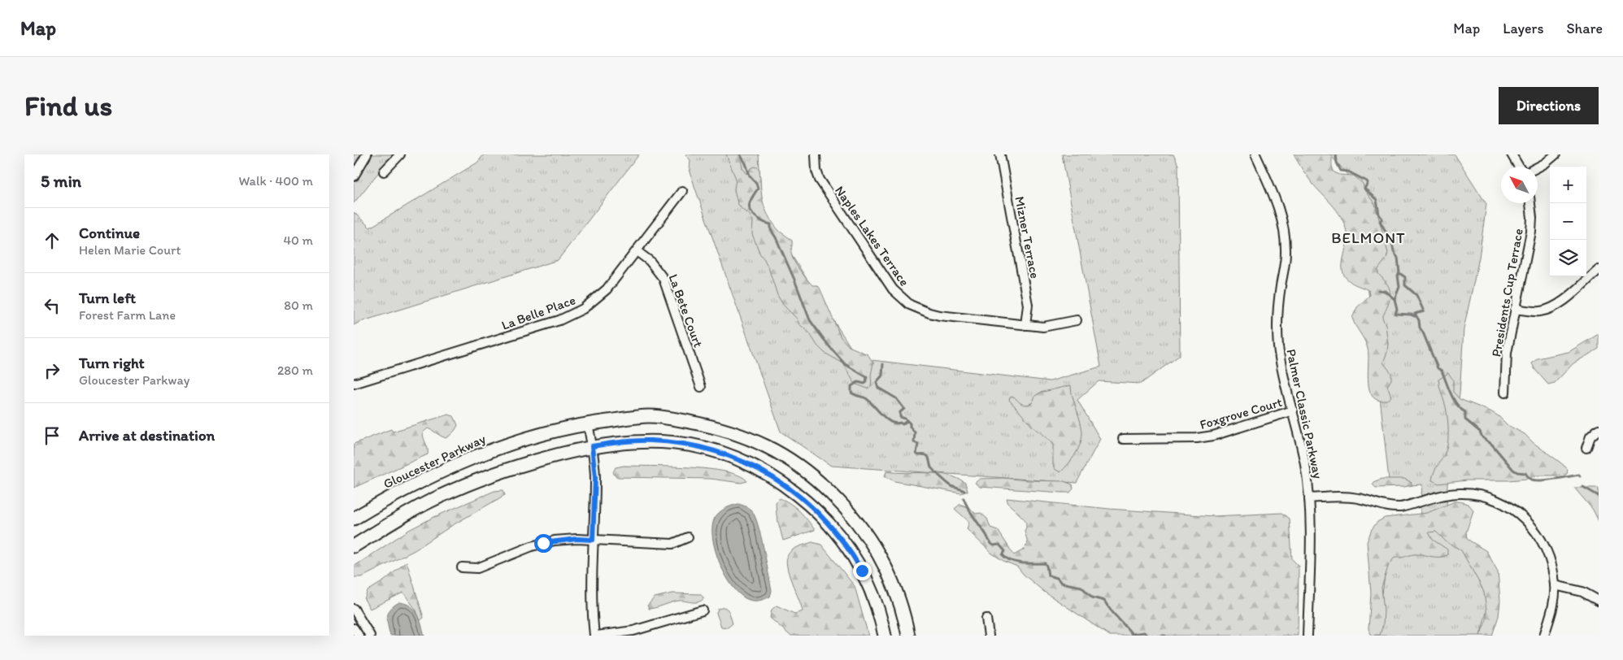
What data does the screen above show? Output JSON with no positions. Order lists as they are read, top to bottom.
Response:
{
  "streets": {
    "main road": ["Gloucester Parkway"],
    "street": [
      "Naples Lakes Terrace",
      "Mizner Terrace",
      "Presidents Cup Terrace",
      "La Bete Court",
      "La Belle Place",
      "Foxgrove Court",
      "Palmer Classic Parkway"
    ]
  },
  "crossings": [
    ["Naples Lakes Terrace", "Mizner Terrace"],
    ["La Bete Court", "La Belle Place"],
    ["Foxgrove Court", "Palmer Classic Parkway"]
  ],
  "districts": ["BELMONT"],
  "north": "top left",
  "page": {
    "header": "Map",
    "nav": ["Map", "Layers", "Share"],
    "buttons": "Directions",
    "title": "Find us",
    "heading": ["5 min", "Walk · 400 m"],
    "map_buttons": ["+", "−"],
    "list": [
      ["Continue", "Helen Marie Court", "40 m"],
      ["Turn left", "Forest Farm Lane", "80 m"],
      ["Turn right", "Gloucester Parkway", "280 m"],
      "Arrive at destination"
    ]
  }
}
